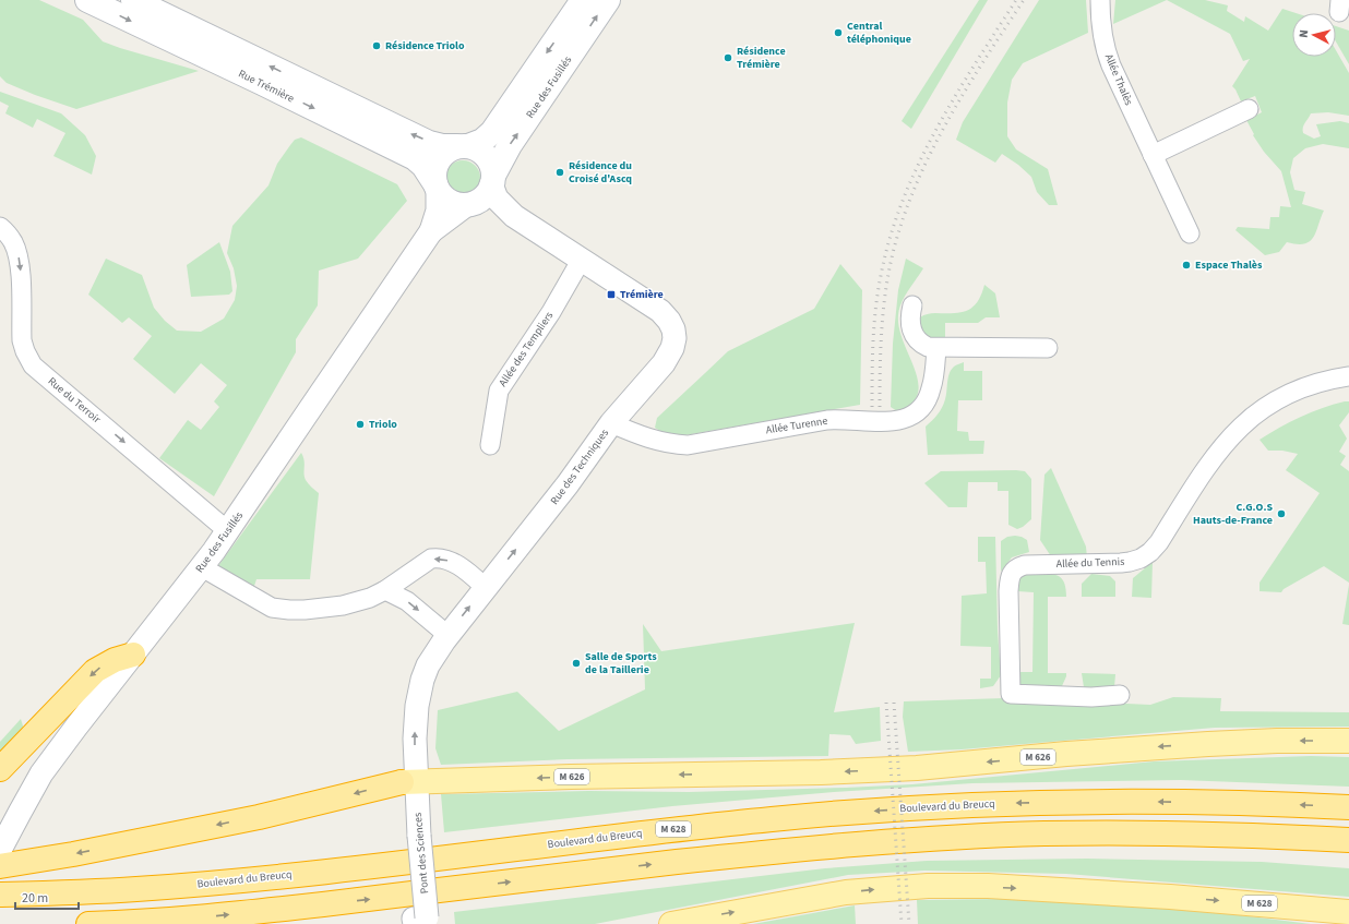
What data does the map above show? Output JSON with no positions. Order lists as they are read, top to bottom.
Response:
{
  "streets": {
    "highway": ["Boulevard du Breucq", "M 628"],
    "main road": ["Rue Trémière", "Rue des Fusillés", "M 626"],
    "street": [
      "Allée Thalès",
      "Allée des Templiers",
      "Rue du Terroir",
      "Allée Turenne",
      "Rue des Techniques",
      "Allée du Tennis",
      "Pont des Sciences"
    ]
  },
  "crossings": [
    ["Rue Trémière", "Rue des Fusillés"],
    ["Rue Trémière", "Rue des Techniques"],
    ["Rue des Fusillés", "Rue du Terroir"],
    ["Rue des Fusillés", "Rue des Techniques"],
    ["Allée des Templiers", "Rue des Techniques"],
    ["Allée Turenne", "Rue des Techniques"],
    ["Rue des Techniques", "M 626"],
    ["Rue des Techniques", "Pont des Sciences"],
    ["M 626", "Pont des Sciences"]
  ],
  "one_way": ["Rue du Terroir", "Rue des Techniques"],
  "places": {
    "other": [
      "Central téléphonique",
      "Résidence Triolo",
      "Résidence Trémière",
      "Résidence du Croisé d'Ascq",
      "Espace Thalès",
      "Triolo",
      "C.G.O.S Hauts-de-France",
      "Salle de Sports de la Taillerie"
    ],
    "transit": ["Trémière"]
  },
  "scale_bar": "20 m",
  "north": "left"
}
